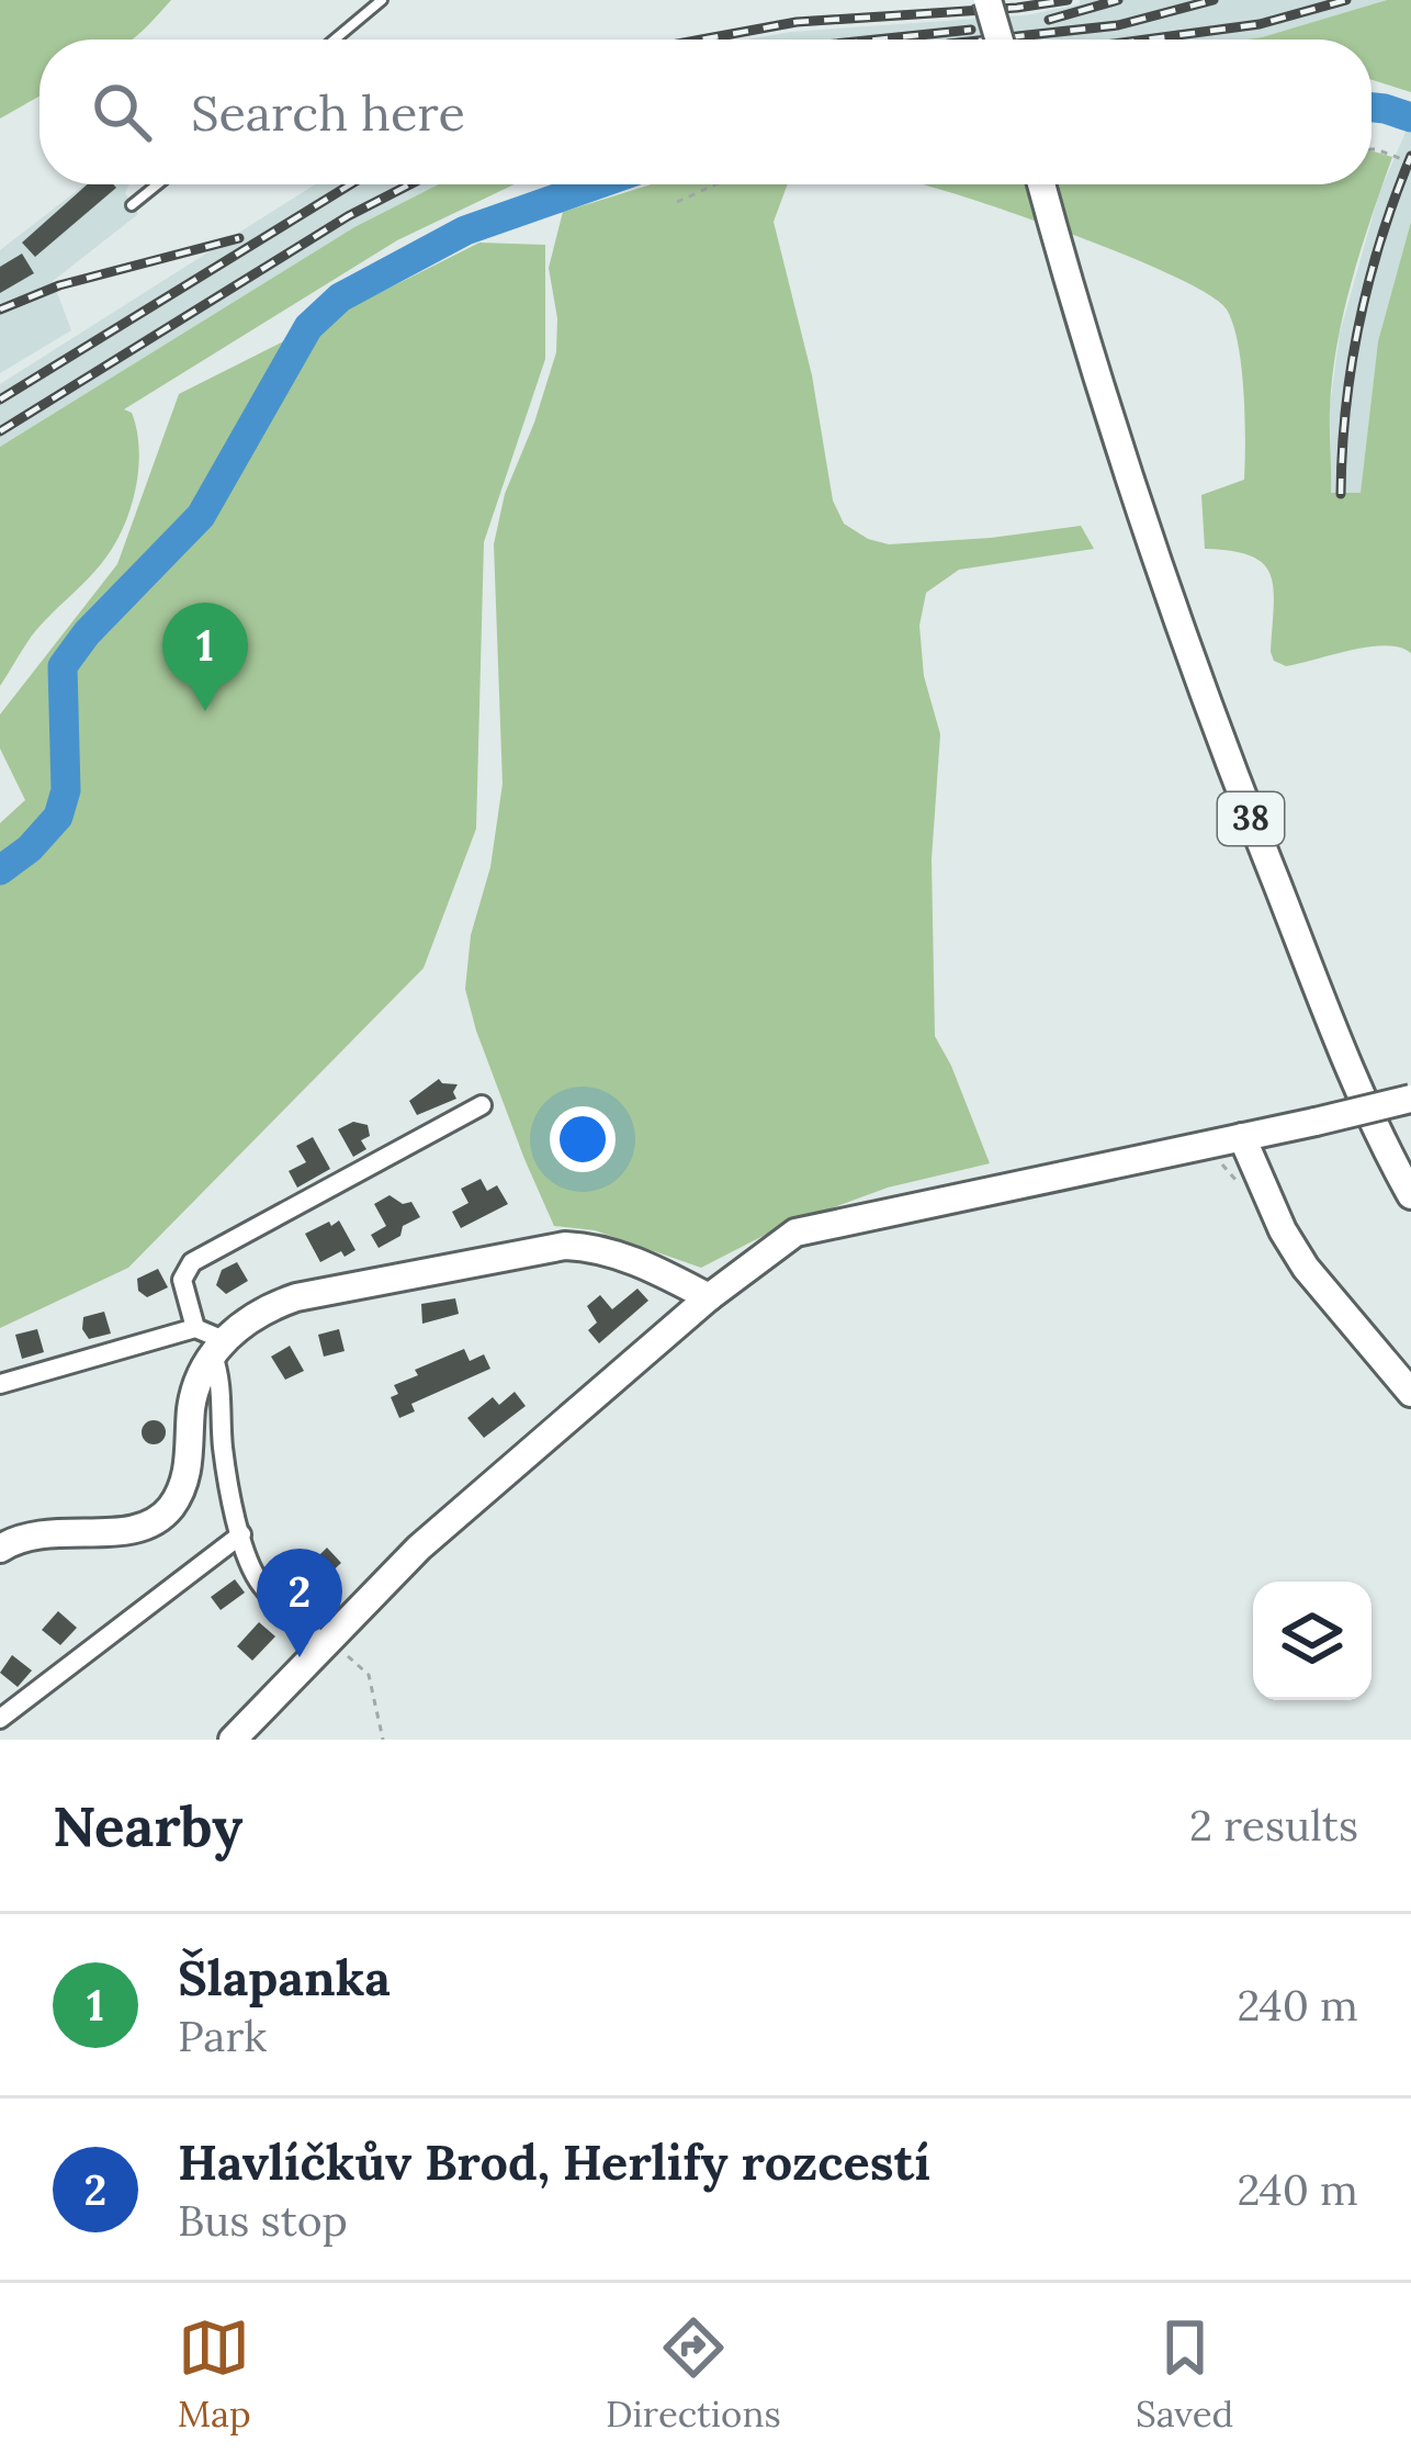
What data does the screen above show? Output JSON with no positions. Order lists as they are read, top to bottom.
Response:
{
  "streets": {
    "street": ["38"]
  },
  "page": {
    "search": "Search here",
    "pins": ["1", "2"],
    "heading": ["Nearby", "2 results"],
    "list": [
      {
        "mark": "1",
        "name": "Šlapanka",
        "note": "Park",
        "value": "240 m"
      },
      {
        "mark": "2",
        "name": "Havlíčkův Brod, Herlify rozcestí",
        "note": "Bus stop",
        "value": "240 m"
      }
    ],
    "nav": ["Map", "Directions", "Saved"]
  }
}
